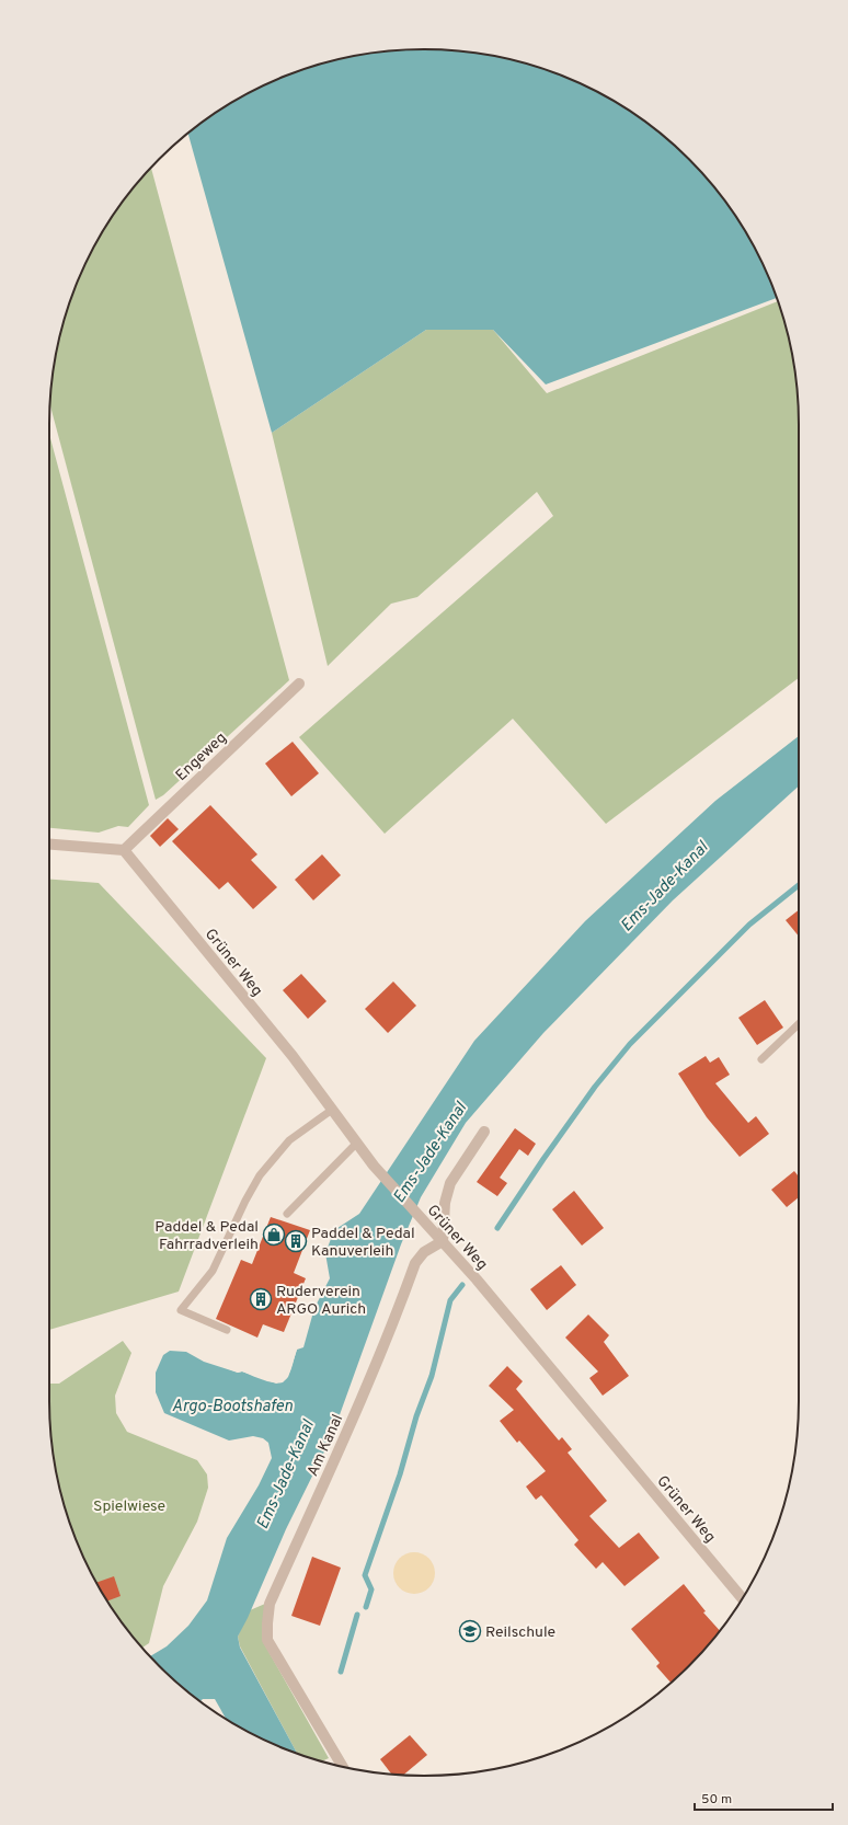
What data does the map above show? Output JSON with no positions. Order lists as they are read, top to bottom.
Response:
{
  "streets": {
    "street": ["Engeweg", "Grüner Weg", "Am Kanal"]
  },
  "crossings": [
    ["Engeweg", "Grüner Weg"],
    ["Grüner Weg", "Am Kanal"]
  ],
  "water": ["Ems-Jade-Kanal", "Argo-Bootshafen"],
  "parks": ["Spielwiese"],
  "places": {
    "shop": ["Paddel & Pedal Fahrradverleih"],
    "building": ["Paddel & Pedal Kanuverleih", "Ruderverein ARGO Aurich"],
    "school or university": ["Reilschule"]
  },
  "scale_bar": "50 m"
}
